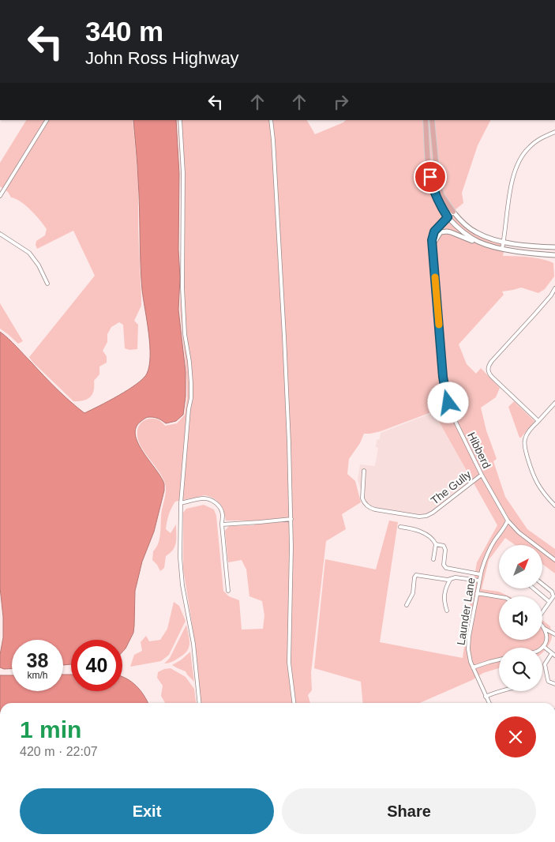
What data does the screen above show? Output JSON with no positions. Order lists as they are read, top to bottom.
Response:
{
  "streets": {
    "street": ["Hibberd", "The Gully", "Launder Lane"]
  },
  "crossings": [
    ["Hibberd", "The Gully"],
    ["Hibberd", "Launder Lane"]
  ],
  "north": "top right",
  "page": {
    "turn": ["340 m", "John Ross Highway"],
    "speed": "38 km/h",
    "limit": "40",
    "heading": ["1 min", "420 m · 22:07"],
    "buttons": ["Exit", "Share"]
  }
}
